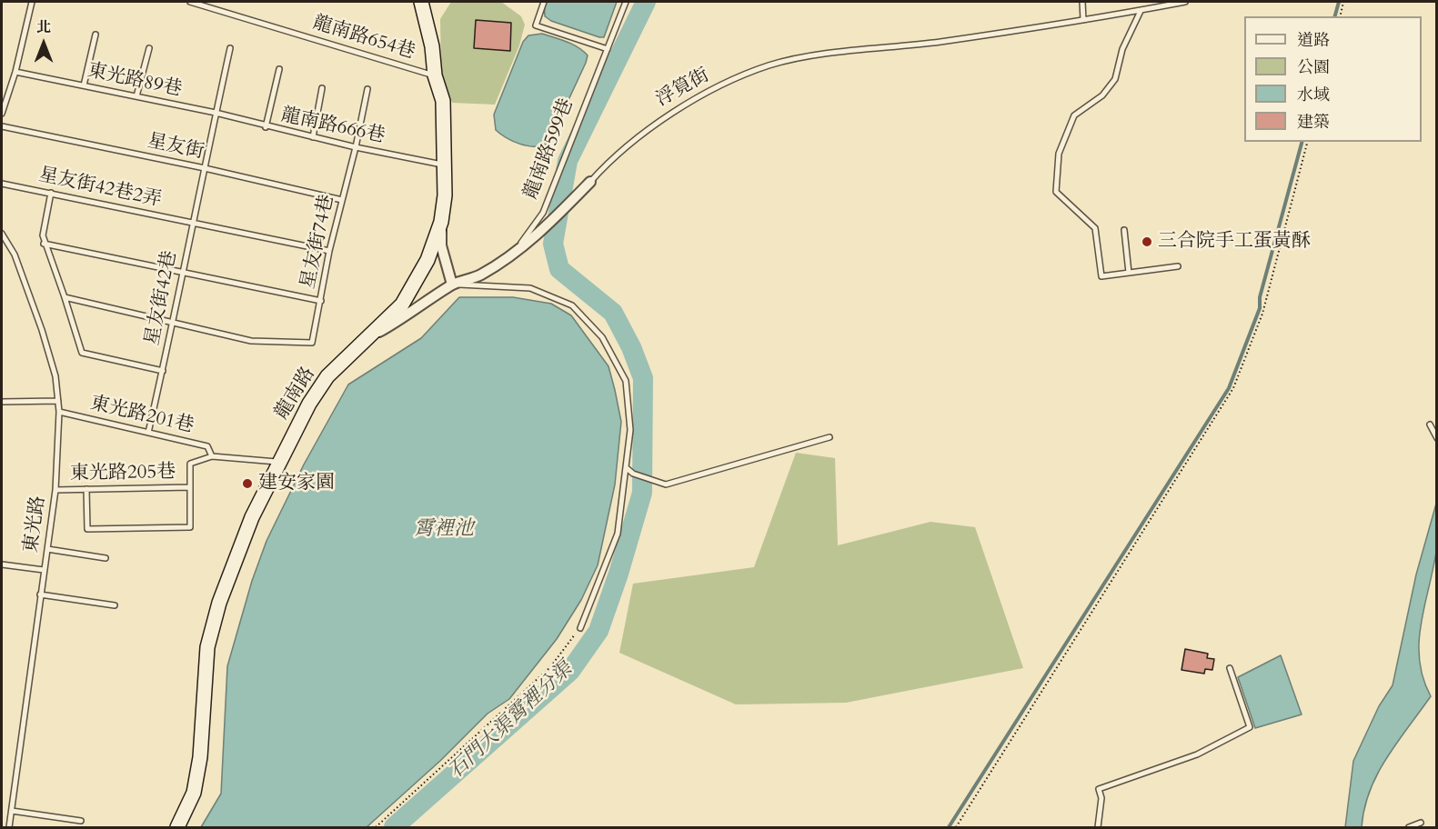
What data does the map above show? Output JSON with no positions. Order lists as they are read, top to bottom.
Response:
{
  "streets": {
    "main road": ["龍南路"],
    "street": ["浮筧街"],
    "lane": [
      "龍南路654巷",
      "東光路89巷",
      "龍南路666巷",
      "星友街",
      "龍南路599巷",
      "星友街42巷2弄",
      "星友街74巷",
      "星友街42巷",
      "東光路201巷",
      "東光路205巷",
      "東光路"
    ]
  },
  "crossings": [
    ["龍南路654巷", "龍南路"],
    ["東光路89巷", "龍南路666巷"],
    ["東光路89巷", "星友街42巷"],
    ["浮筧街", "龍南路599巷"],
    ["浮筧街", "龍南路"],
    ["龍南路666巷", "星友街74巷"],
    ["龍南路666巷", "星友街42巷"],
    ["龍南路666巷", "龍南路"],
    ["星友街", "星友街74巷"],
    ["星友街", "星友街42巷"],
    ["星友街42巷2弄", "星友街74巷"],
    ["星友街42巷2弄", "星友街42巷"],
    ["星友街74巷", "星友街42巷"],
    ["星友街42巷", "東光路201巷"],
    ["東光路201巷", "東光路"],
    ["東光路205巷", "東光路"]
  ],
  "water": ["霄裡池", "石門大渠霄裡分渠"],
  "places": ["三合院手工蛋黃酥", "建安家園"],
  "legend": [
    "道路",
    "公園",
    "水域",
    "建築"
  ],
  "north": "top"
}
